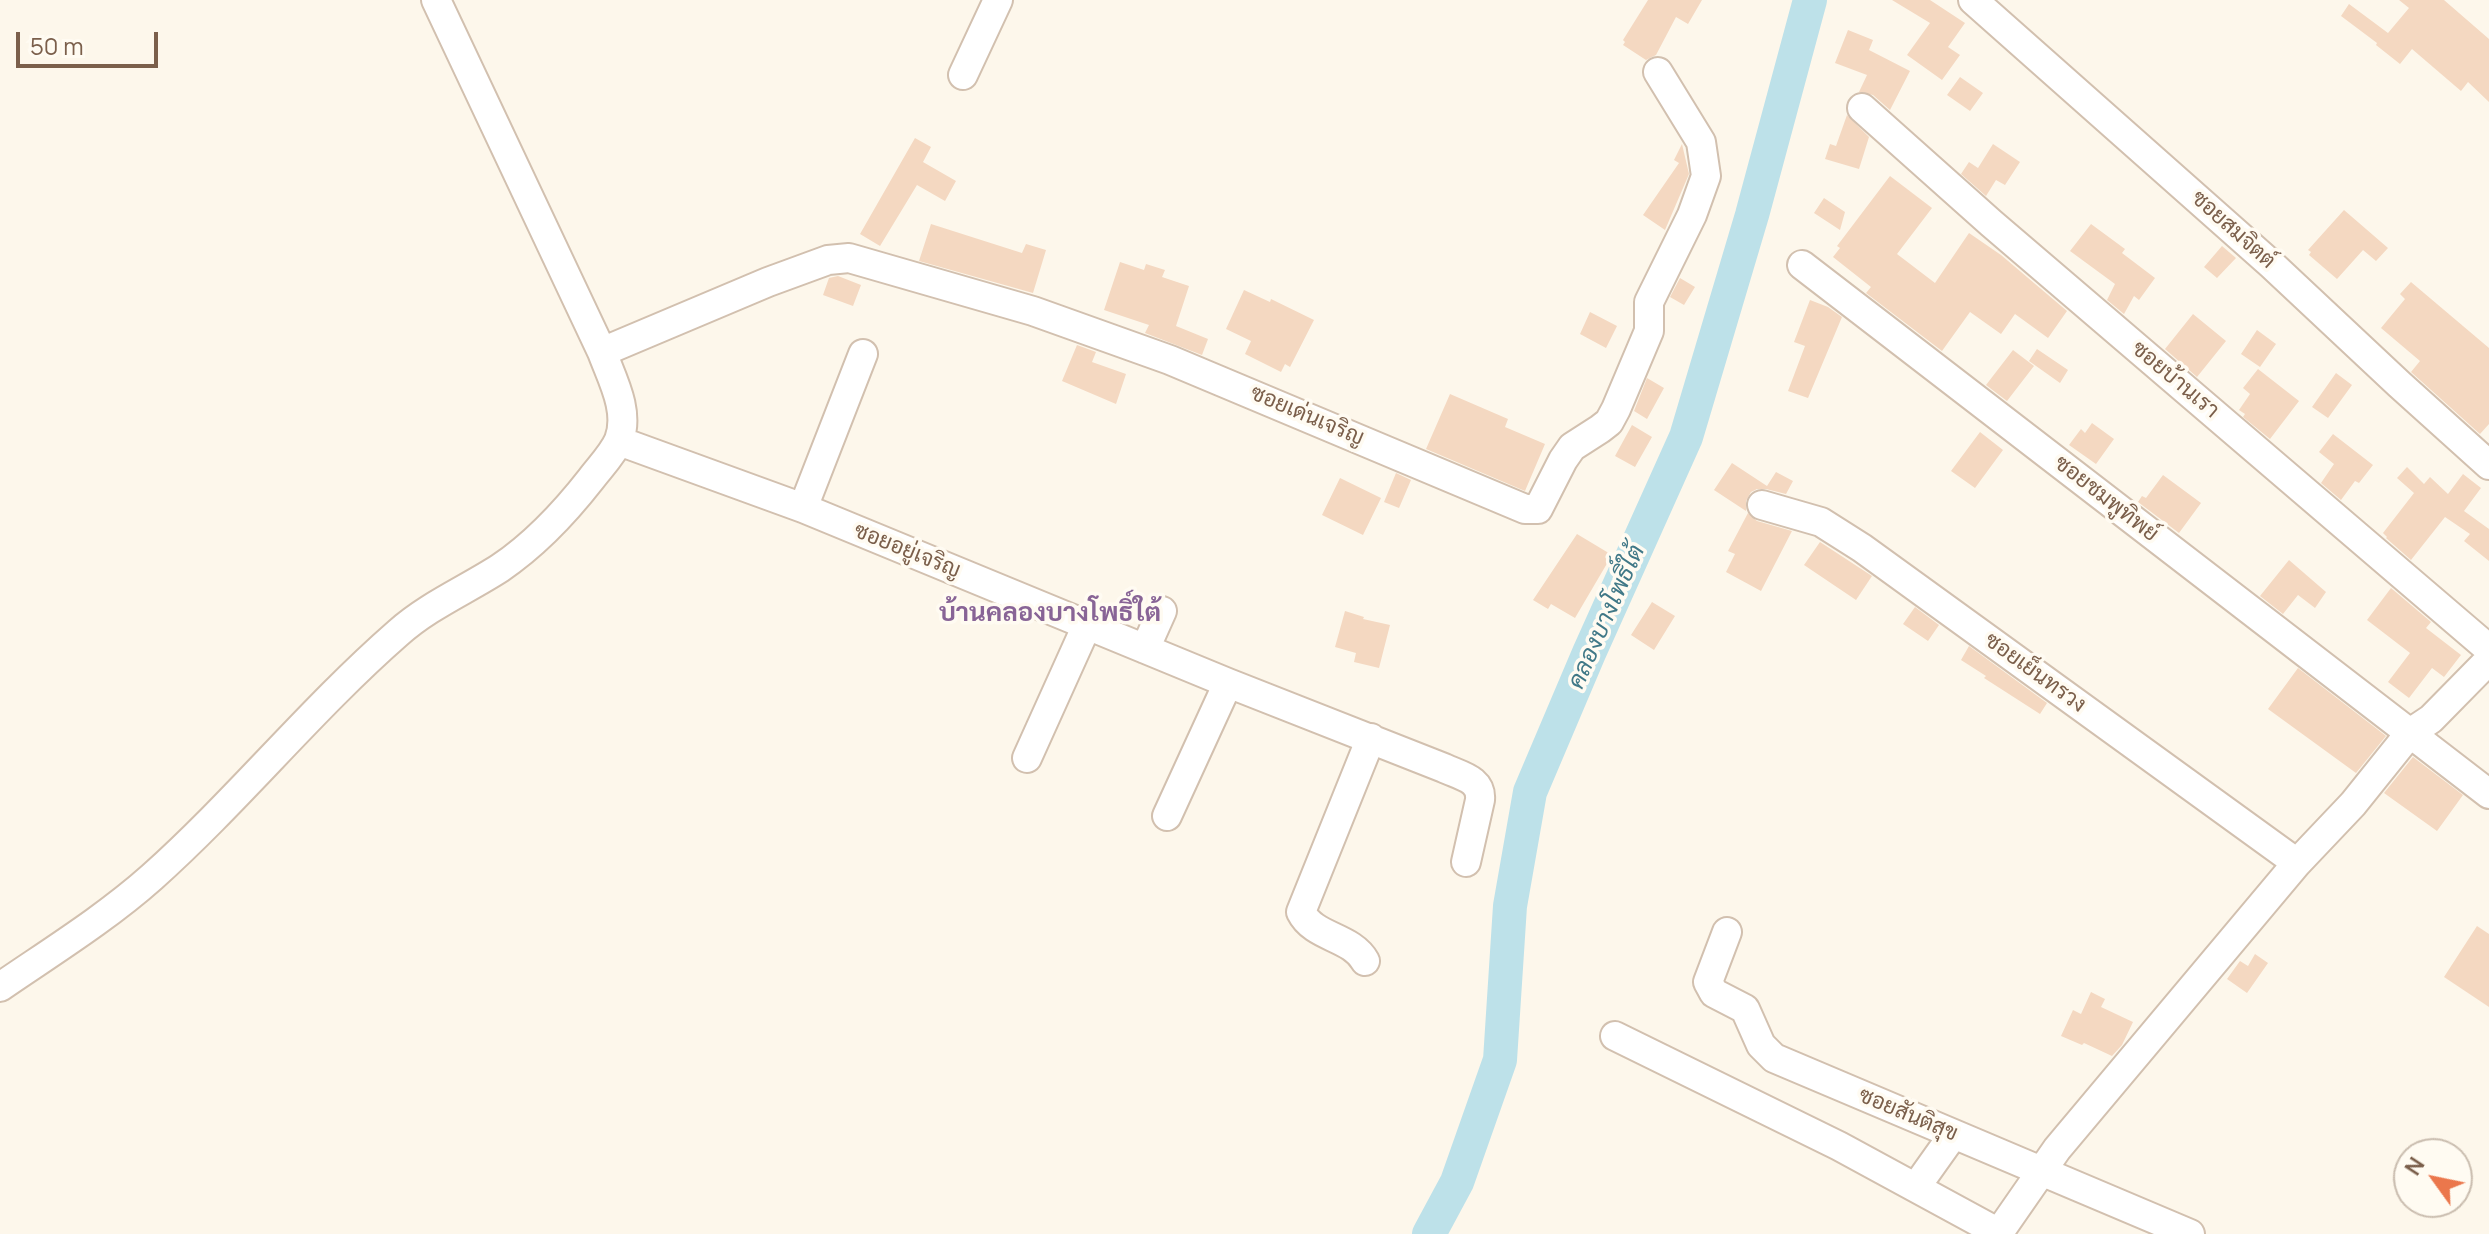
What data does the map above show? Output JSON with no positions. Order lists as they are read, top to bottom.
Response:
{
  "streets": {
    "street": [
      "ซอยสมจิตต์",
      "ซอยบ้านเรา",
      "ซอยเด่นเจริญ",
      "ซอยชมพูทิพย์",
      "ซอยอยู่เจริญ",
      "ซอยเย็นทรวง",
      "ซอยสันติสุข"
    ]
  },
  "districts": ["บ้านคลองบางโพธิ์ใต้"],
  "water": ["คลองบางโพธิ์ใต้"],
  "scale_bar": "50 m",
  "north": "top left"
}
